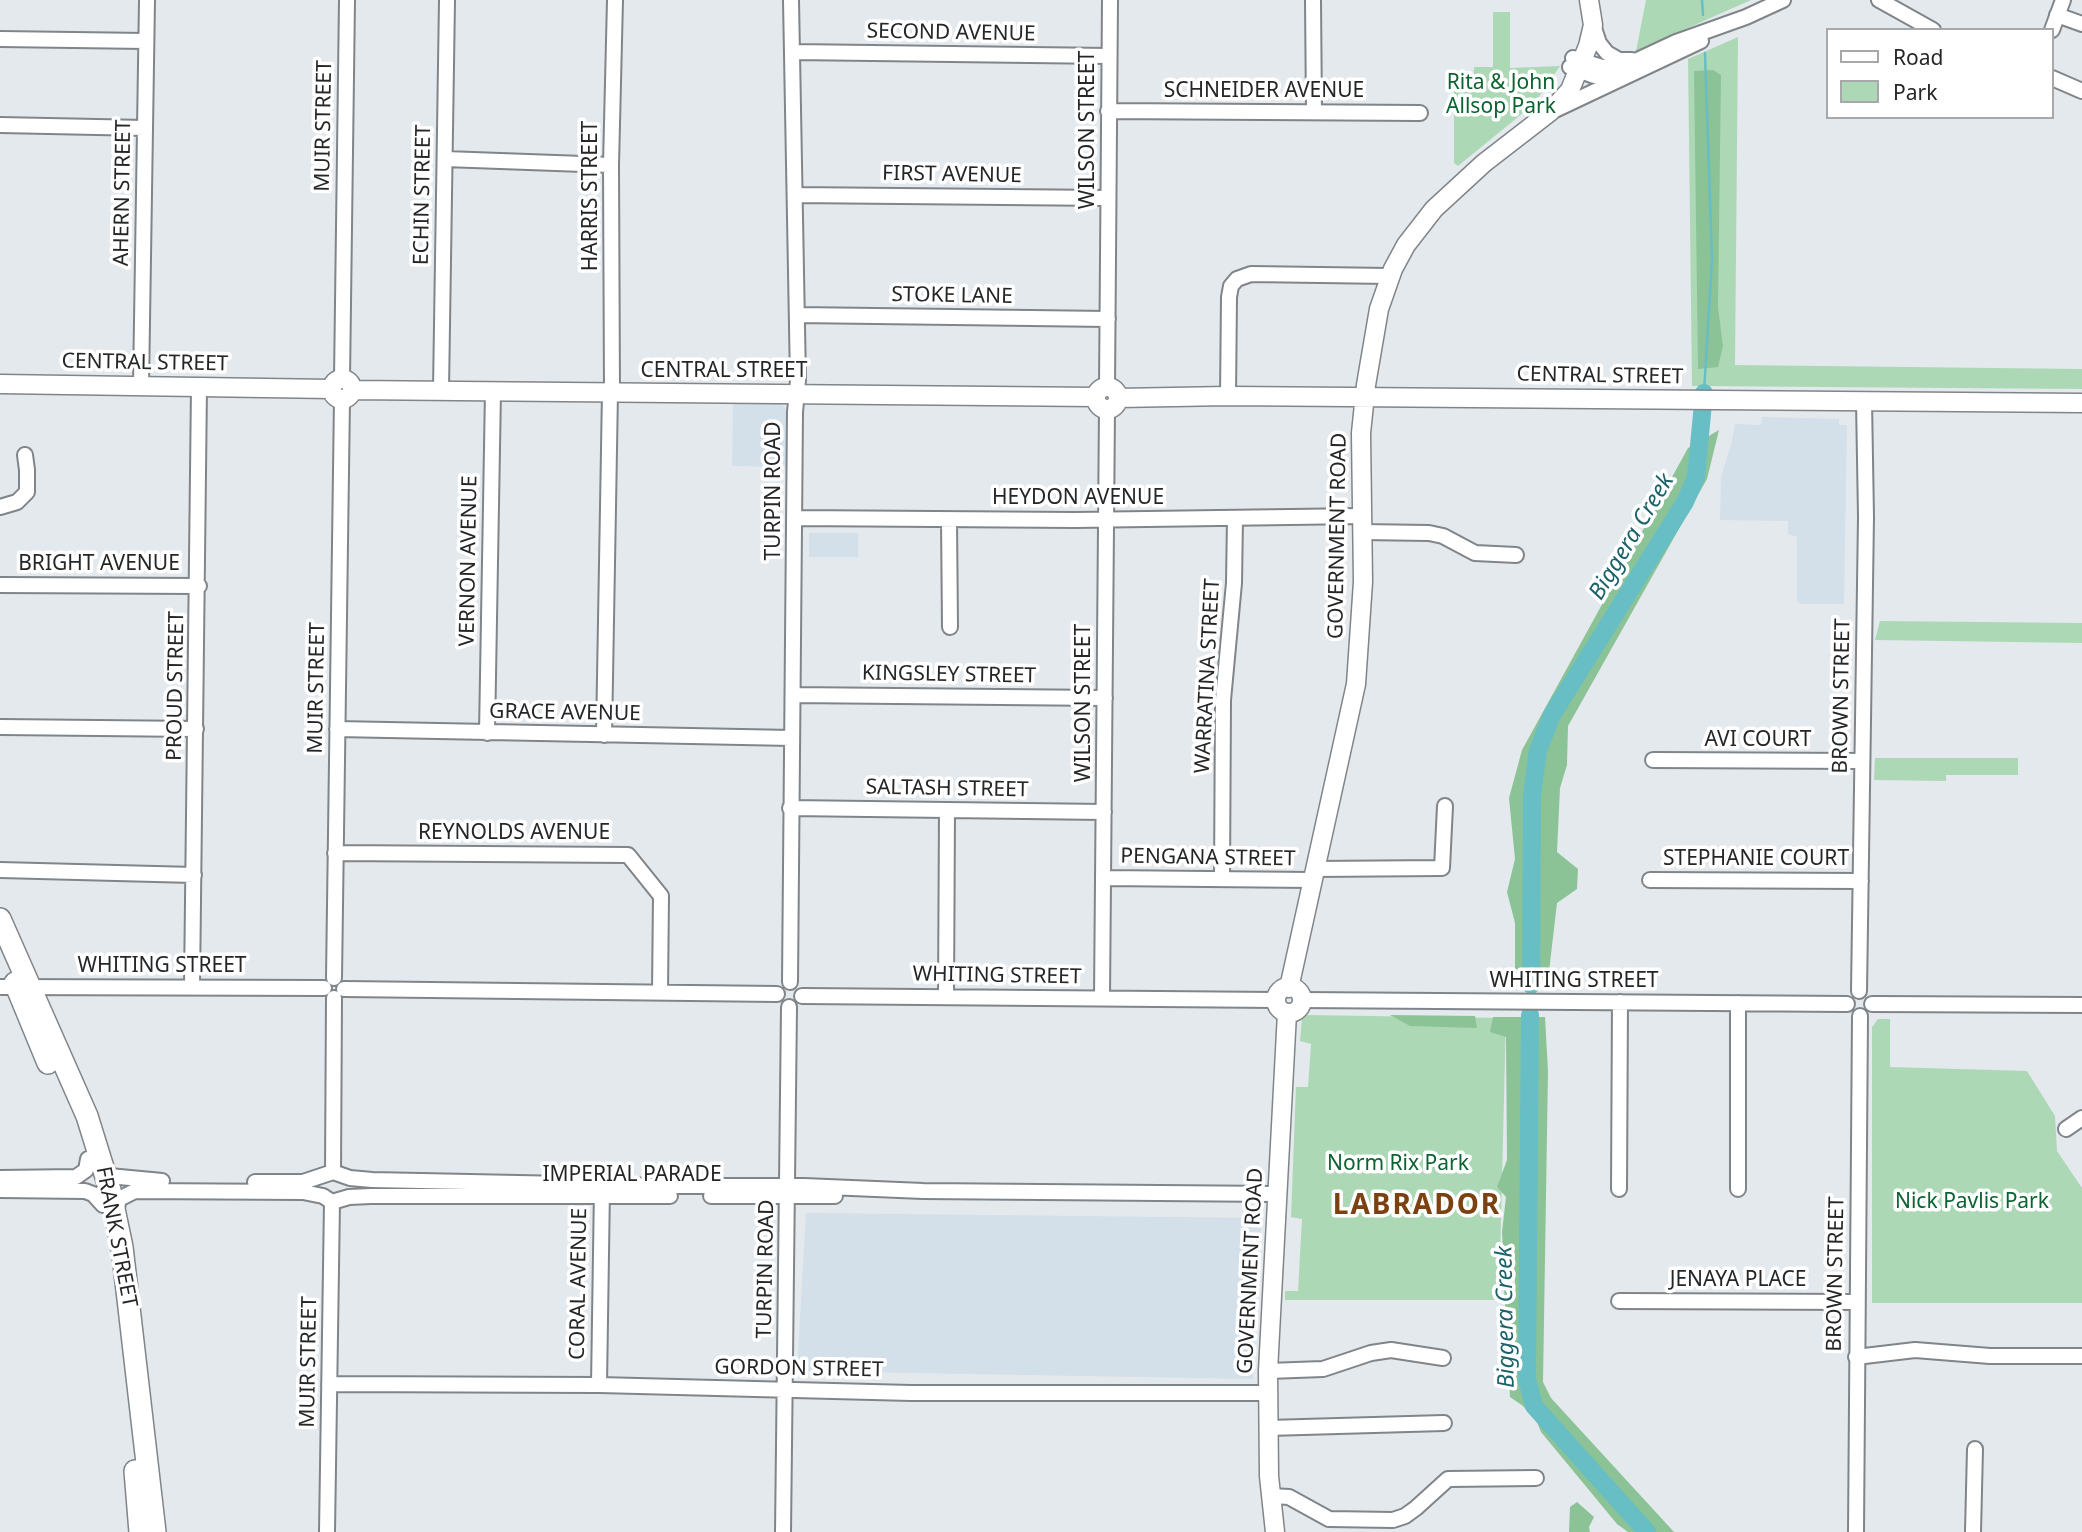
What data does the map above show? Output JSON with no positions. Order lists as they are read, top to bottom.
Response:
{
  "streets": {
    "highway": ["FRANK STREET"],
    "main road": ["CENTRAL STREET", "GOVERNMENT ROAD"],
    "street": [
      "SECOND AVENUE",
      "SCHNEIDER AVENUE",
      "MUIR STREET",
      "WILSON STREET",
      "FIRST AVENUE",
      "AHERN STREET",
      "ECHIN STREET",
      "HARRIS STREET",
      "STOKE LANE",
      "TURPIN ROAD",
      "HEYDON AVENUE",
      "VERNON AVENUE",
      "BRIGHT AVENUE",
      "KINGSLEY STREET",
      "WARRATINA STREET",
      "PROUD STREET",
      "BROWN STREET",
      "GRACE AVENUE",
      "AVI COURT",
      "SALTASH STREET",
      "REYNOLDS AVENUE",
      "PENGANA STREET",
      "STEPHANIE COURT",
      "WHITING STREET",
      "IMPERIAL PARADE",
      "JENAYA PLACE",
      "CORAL AVENUE",
      "GORDON STREET"
    ]
  },
  "crossings": [
    ["SECOND AVENUE", "WILSON STREET"],
    ["SECOND AVENUE", "TURPIN ROAD"],
    ["SCHNEIDER AVENUE", "WILSON STREET"],
    ["MUIR STREET", "CENTRAL STREET"],
    ["MUIR STREET", "GRACE AVENUE"],
    ["MUIR STREET", "REYNOLDS AVENUE"],
    ["MUIR STREET", "WHITING STREET"],
    ["MUIR STREET", "IMPERIAL PARADE"],
    ["MUIR STREET", "GORDON STREET"],
    ["WILSON STREET", "FIRST AVENUE"],
    ["WILSON STREET", "STOKE LANE"],
    ["WILSON STREET", "CENTRAL STREET"],
    ["WILSON STREET", "HEYDON AVENUE"],
    ["WILSON STREET", "KINGSLEY STREET"],
    ["WILSON STREET", "SALTASH STREET"],
    ["WILSON STREET", "PENGANA STREET"],
    ["WILSON STREET", "WHITING STREET"],
    ["FIRST AVENUE", "TURPIN ROAD"],
    ["AHERN STREET", "CENTRAL STREET"],
    ["ECHIN STREET", "CENTRAL STREET"],
    ["HARRIS STREET", "CENTRAL STREET"],
    ["HARRIS STREET", "GRACE AVENUE"],
    ["STOKE LANE", "TURPIN ROAD"],
    ["CENTRAL STREET", "TURPIN ROAD"],
    ["CENTRAL STREET", "GOVERNMENT ROAD"],
    ["CENTRAL STREET", "VERNON AVENUE"],
    ["CENTRAL STREET", "PROUD STREET"],
    ["CENTRAL STREET", "BROWN STREET"],
    ["TURPIN ROAD", "HEYDON AVENUE"],
    ["TURPIN ROAD", "KINGSLEY STREET"],
    ["TURPIN ROAD", "GRACE AVENUE"],
    ["TURPIN ROAD", "SALTASH STREET"],
    ["TURPIN ROAD", "WHITING STREET"],
    ["TURPIN ROAD", "IMPERIAL PARADE"],
    ["TURPIN ROAD", "GORDON STREET"],
    ["HEYDON AVENUE", "GOVERNMENT ROAD"],
    ["HEYDON AVENUE", "WARRATINA STREET"],
    ["GOVERNMENT ROAD", "PENGANA STREET"],
    ["GOVERNMENT ROAD", "WHITING STREET"],
    ["GOVERNMENT ROAD", "IMPERIAL PARADE"],
    ["GOVERNMENT ROAD", "GORDON STREET"],
    ["VERNON AVENUE", "GRACE AVENUE"],
    ["BRIGHT AVENUE", "PROUD STREET"],
    ["WARRATINA STREET", "PENGANA STREET"],
    ["PROUD STREET", "WHITING STREET"],
    ["BROWN STREET", "AVI COURT"],
    ["BROWN STREET", "STEPHANIE COURT"],
    ["BROWN STREET", "WHITING STREET"],
    ["BROWN STREET", "JENAYA PLACE"],
    ["REYNOLDS AVENUE", "WHITING STREET"],
    ["WHITING STREET", "FRANK STREET"],
    ["IMPERIAL PARADE", "FRANK STREET"],
    ["IMPERIAL PARADE", "CORAL AVENUE"],
    ["CORAL AVENUE", "GORDON STREET"]
  ],
  "districts": ["LABRADOR"],
  "water": ["Biggera Creek"],
  "parks": ["Rita & John Allsop Park", "Norm Rix Park", "Nick Pavlis Park"],
  "legend": ["Road", "Park"]
}
